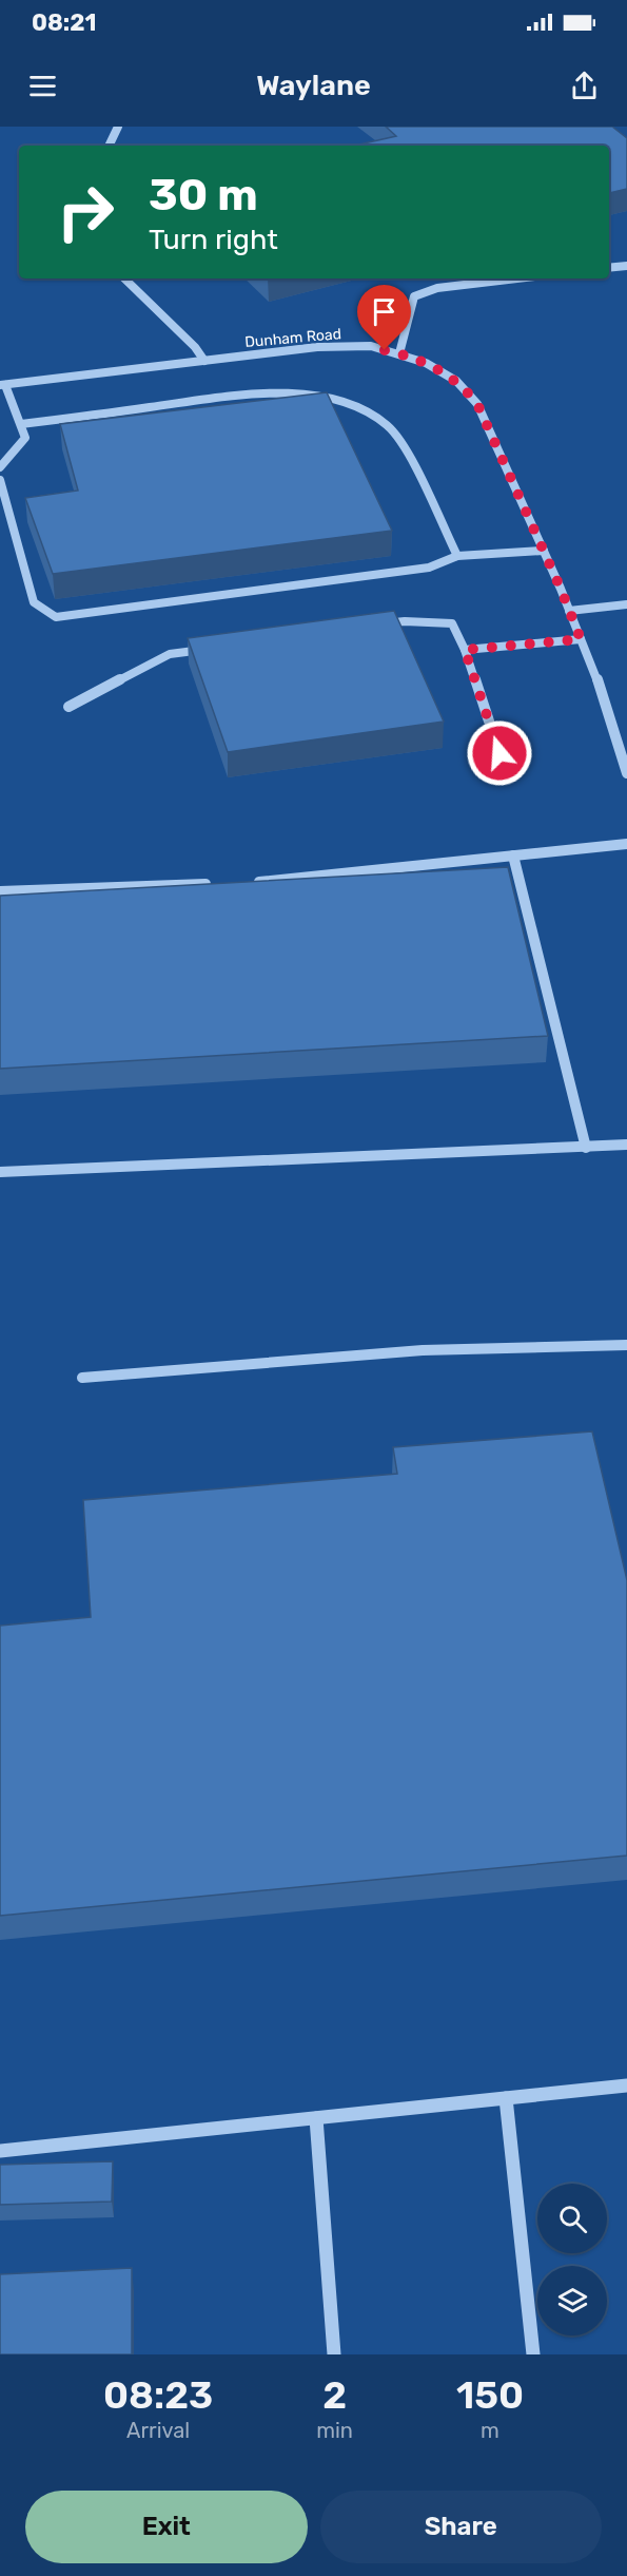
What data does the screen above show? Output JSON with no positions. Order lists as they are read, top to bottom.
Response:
{
  "streets": {
    "street": ["Dunham Road"]
  },
  "page": {
    "status": "08:21",
    "header": "Waylane",
    "turn": ["30 m", "Turn right"],
    "eta": [
      "08:23",
      "Arrival",
      "2",
      "min",
      "150",
      "m"
    ],
    "buttons": ["Exit", "Share"]
  }
}
